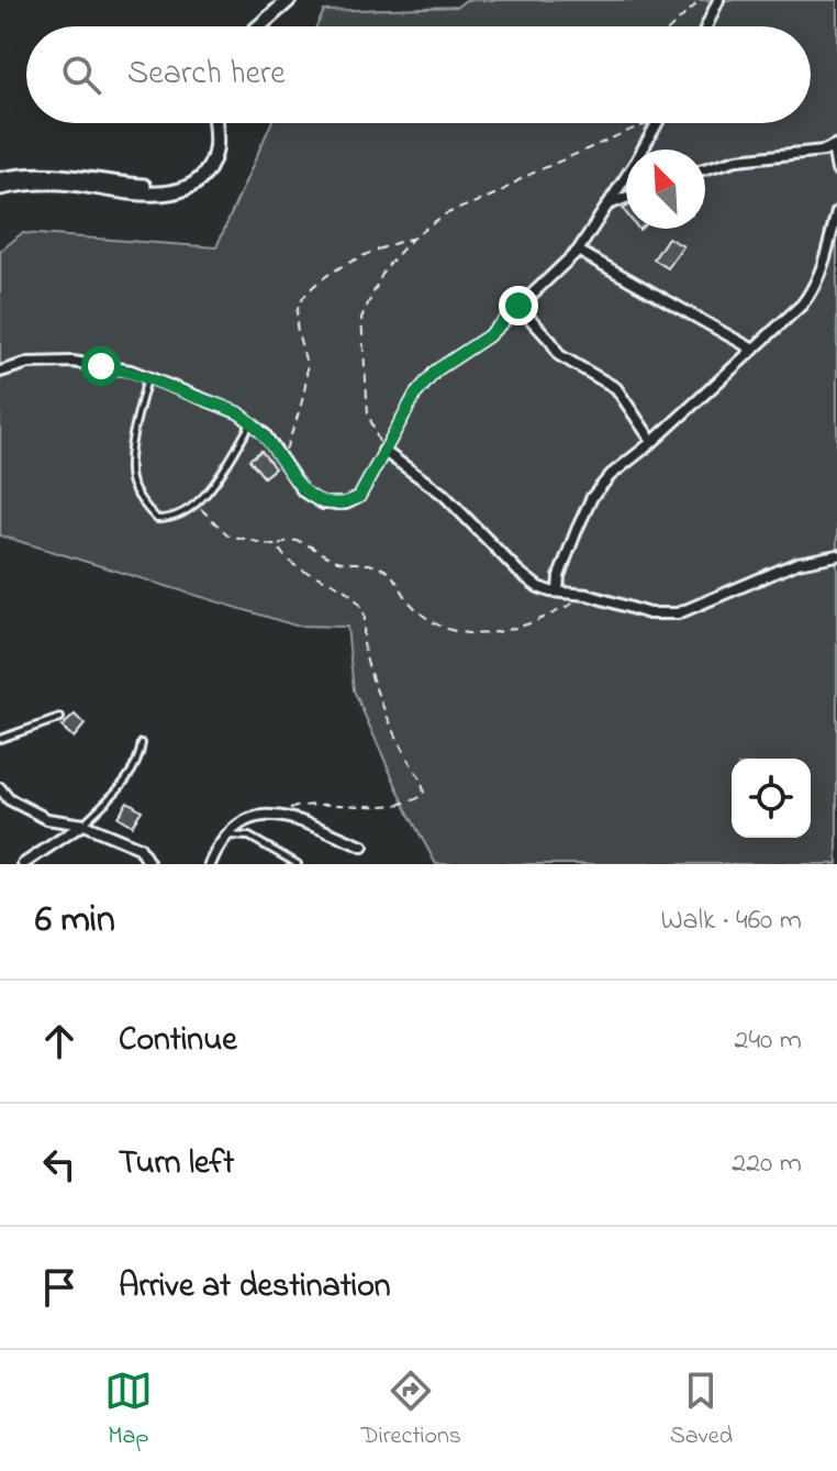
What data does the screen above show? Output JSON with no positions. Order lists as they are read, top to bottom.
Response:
{
  "north": "top left",
  "page": {
    "search": "Search here",
    "heading": ["6 min", "Walk · 460 m"],
    "list": [
      ["Continue", "240 m"],
      ["Turn left", "220 m"],
      "Arrive at destination"
    ],
    "nav": ["Map", "Directions", "Saved"]
  }
}
